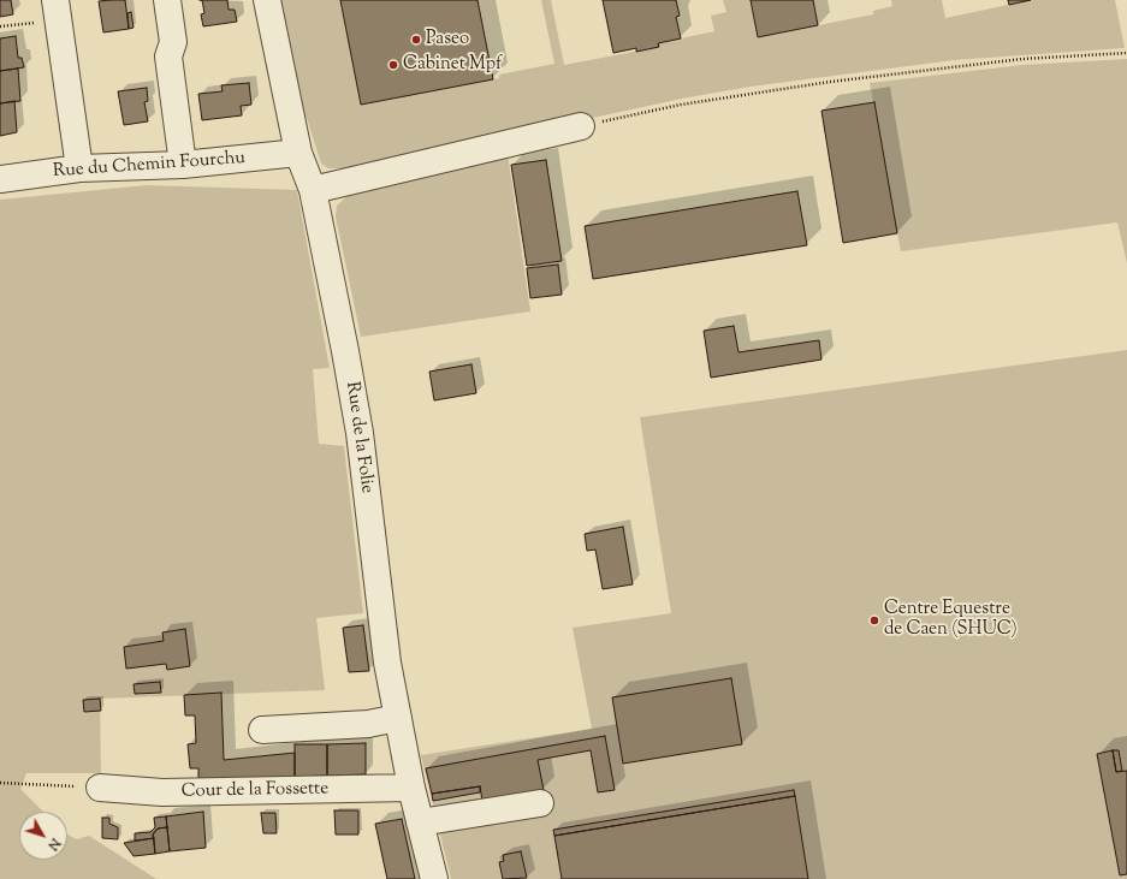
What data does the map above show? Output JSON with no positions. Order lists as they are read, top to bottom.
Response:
{
  "streets": {
    "street": ["Rue du Chemin Fourchu", "Rue de la Folie", "Cour de la Fossette"]
  },
  "crossings": [
    ["Rue du Chemin Fourchu", "Rue de la Folie"],
    ["Rue de la Folie", "Cour de la Fossette"]
  ],
  "places": ["Paseo", "Cabinet Mpf", "Centre Equestre de Caen (SHUC)"],
  "north": "bottom right"
}
